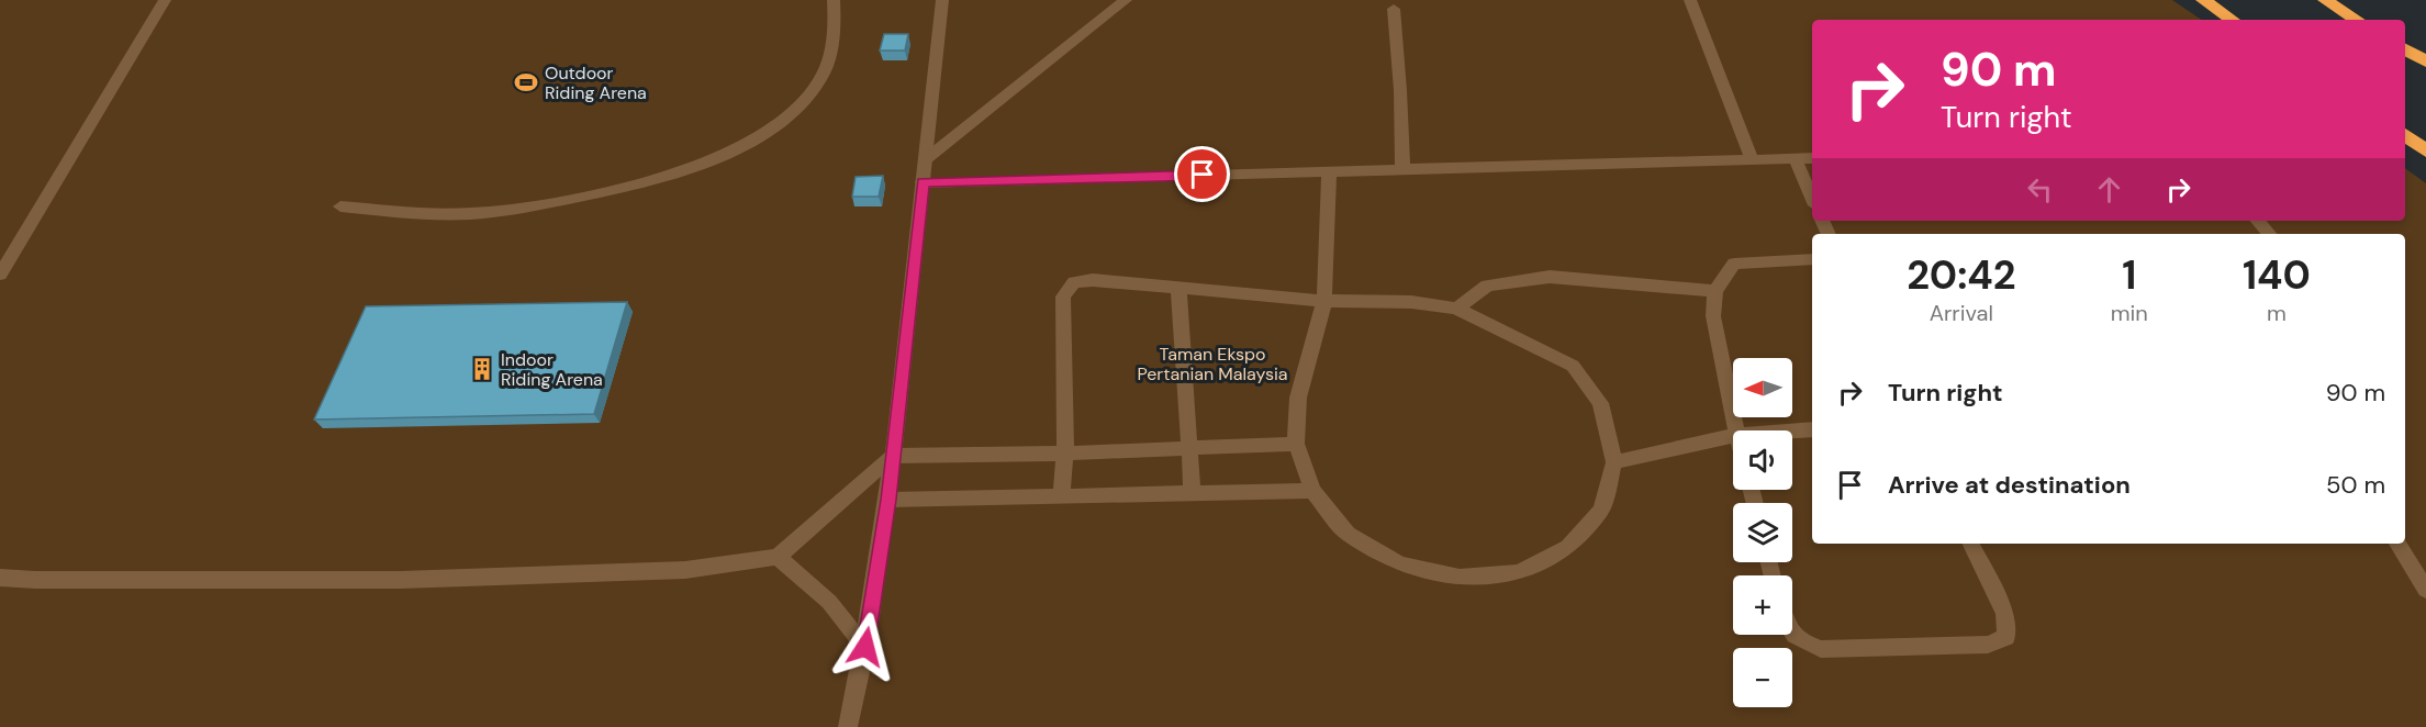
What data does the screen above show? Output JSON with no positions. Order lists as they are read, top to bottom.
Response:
{
  "parks": ["Taman Ekspo Pertanian Malaysia"],
  "places": {
    "sports": ["Outdoor Riding Arena"],
    "building": ["Indoor Riding Arena"]
  },
  "north": "left",
  "page": {
    "turn": ["90 m", "Turn right"],
    "eta": [
      "20:42",
      "Arrival",
      "1",
      "min",
      "140",
      "m"
    ],
    "list": [
      {
        "name": "Turn right",
        "value": "90 m"
      },
      {
        "name": "Arrive at destination",
        "value": "50 m"
      }
    ],
    "map_buttons": ["+", "−"]
  }
}
